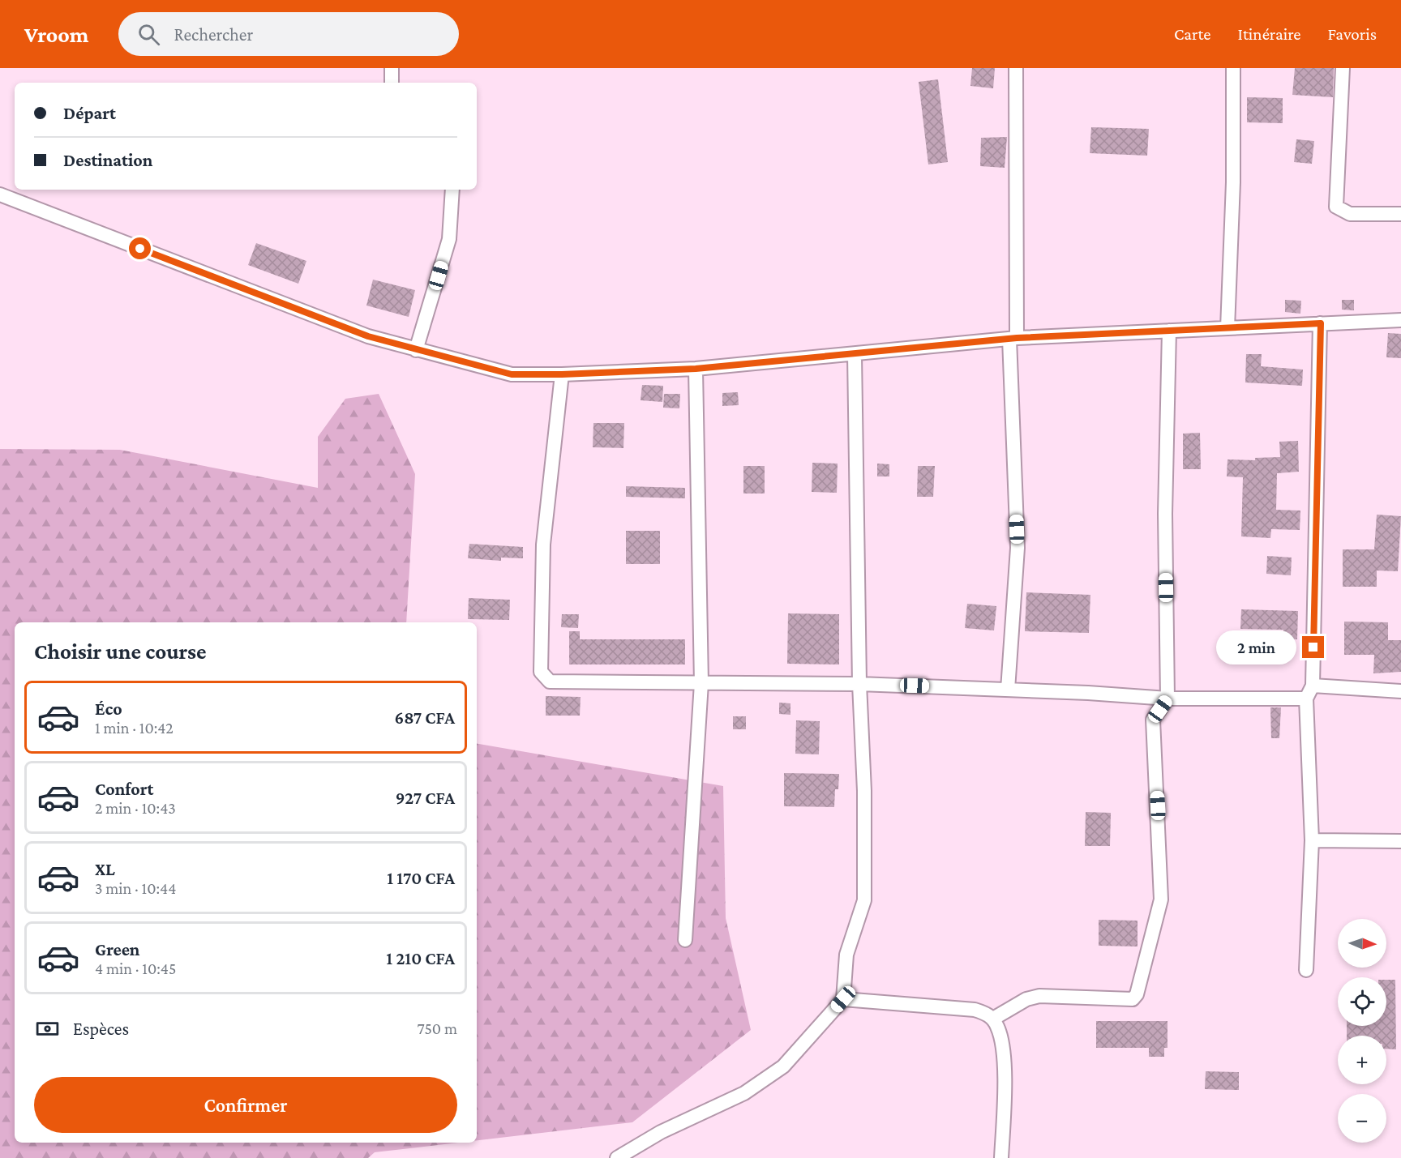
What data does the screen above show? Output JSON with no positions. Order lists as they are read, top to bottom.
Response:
{
  "north": "right",
  "page": {
    "header": "Vroom",
    "search": "Rechercher",
    "nav": ["Carte", "Itinéraire", "Favoris"],
    "banner": ["Départ", "Destination"],
    "heading": "Choisir une course",
    "bubble": "2 min",
    "list": [
      {
        "name": "Éco",
        "note": "1 min · 10:42",
        "value": "687 CFA"
      },
      {
        "name": "Confort",
        "note": "2 min · 10:43",
        "value": "927 CFA"
      },
      {
        "name": "XL",
        "note": "3 min · 10:44",
        "value": "1 170 CFA"
      },
      {
        "name": "Green",
        "note": "4 min · 10:45",
        "value": "1 210 CFA"
      }
    ],
    "map_buttons": ["+", "−"],
    "pay": ["Espèces", "750 m"],
    "buttons": "Confirmer"
  }
}
